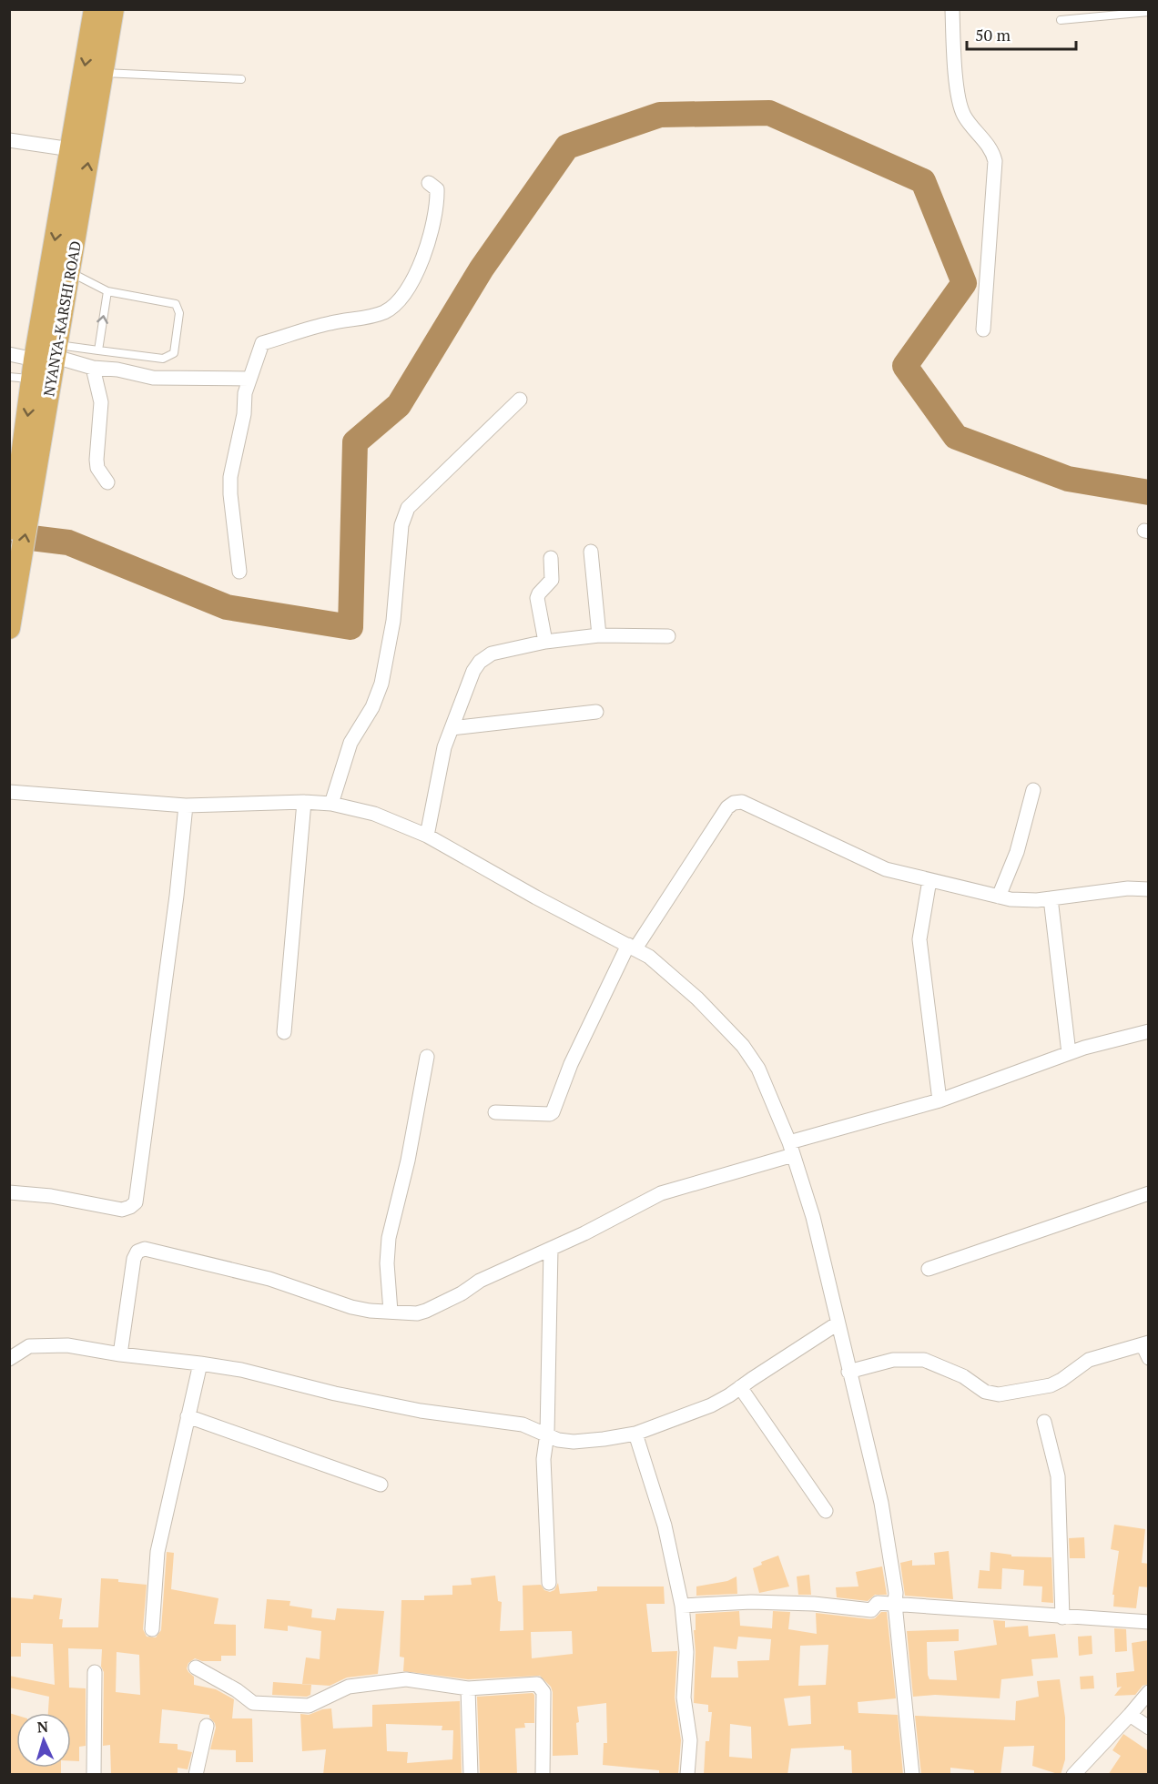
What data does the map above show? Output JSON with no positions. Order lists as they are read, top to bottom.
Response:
{
  "streets": {
    "main road": ["NYANYA-KARSHI ROAD"]
  },
  "scale_bar": "50 m",
  "north": "top"
}
